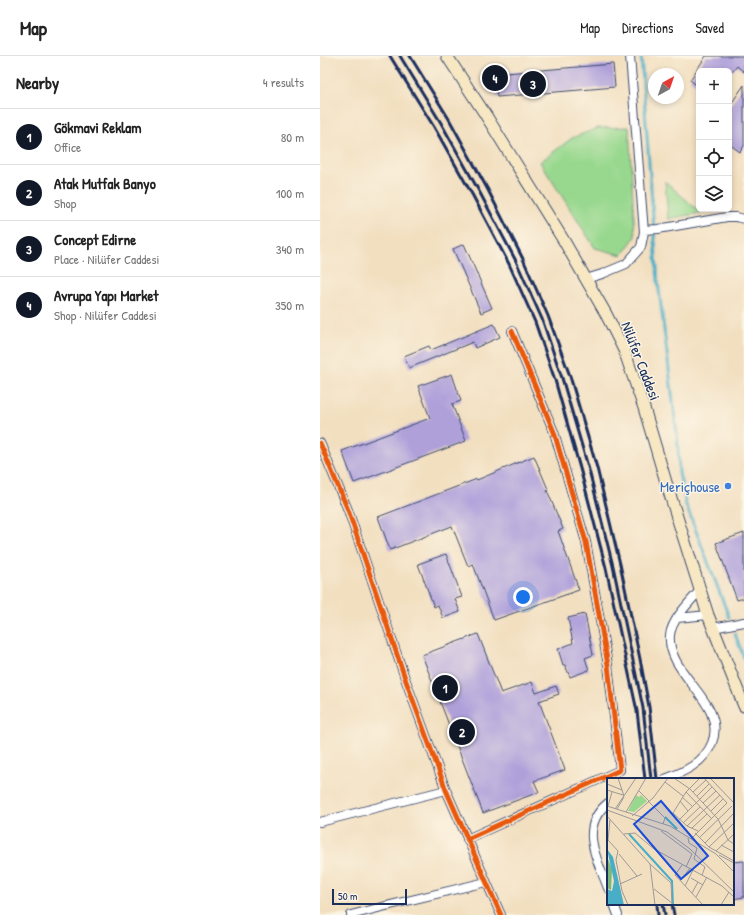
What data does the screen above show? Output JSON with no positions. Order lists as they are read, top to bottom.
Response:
{
  "streets": {
    "main road": ["Nilüfer Caddesi"]
  },
  "places": ["Meriçhouse"],
  "scale_bar": "50 m",
  "north": "top right",
  "page": {
    "header": "Map",
    "nav": ["Map", "Directions", "Saved"],
    "heading": ["Nearby", "4 results"],
    "pins": [
      "4",
      "3",
      "1",
      "2"
    ],
    "map_buttons": ["+", "−"],
    "list": [
      {
        "mark": "1",
        "name": "Gökmavi Reklam",
        "note": "Office",
        "value": "80 m"
      },
      {
        "mark": "2",
        "name": "Atak Mutfak Banyo",
        "note": "Shop",
        "value": "100 m"
      },
      {
        "mark": "3",
        "name": "Concept Edirne",
        "note": "Place · Nilüfer Caddesi",
        "value": "340 m"
      },
      {
        "mark": "4",
        "name": "Avrupa Yapı Market",
        "note": "Shop · Nilüfer Caddesi",
        "value": "350 m"
      }
    ],
    "scale": "50 m"
  }
}
